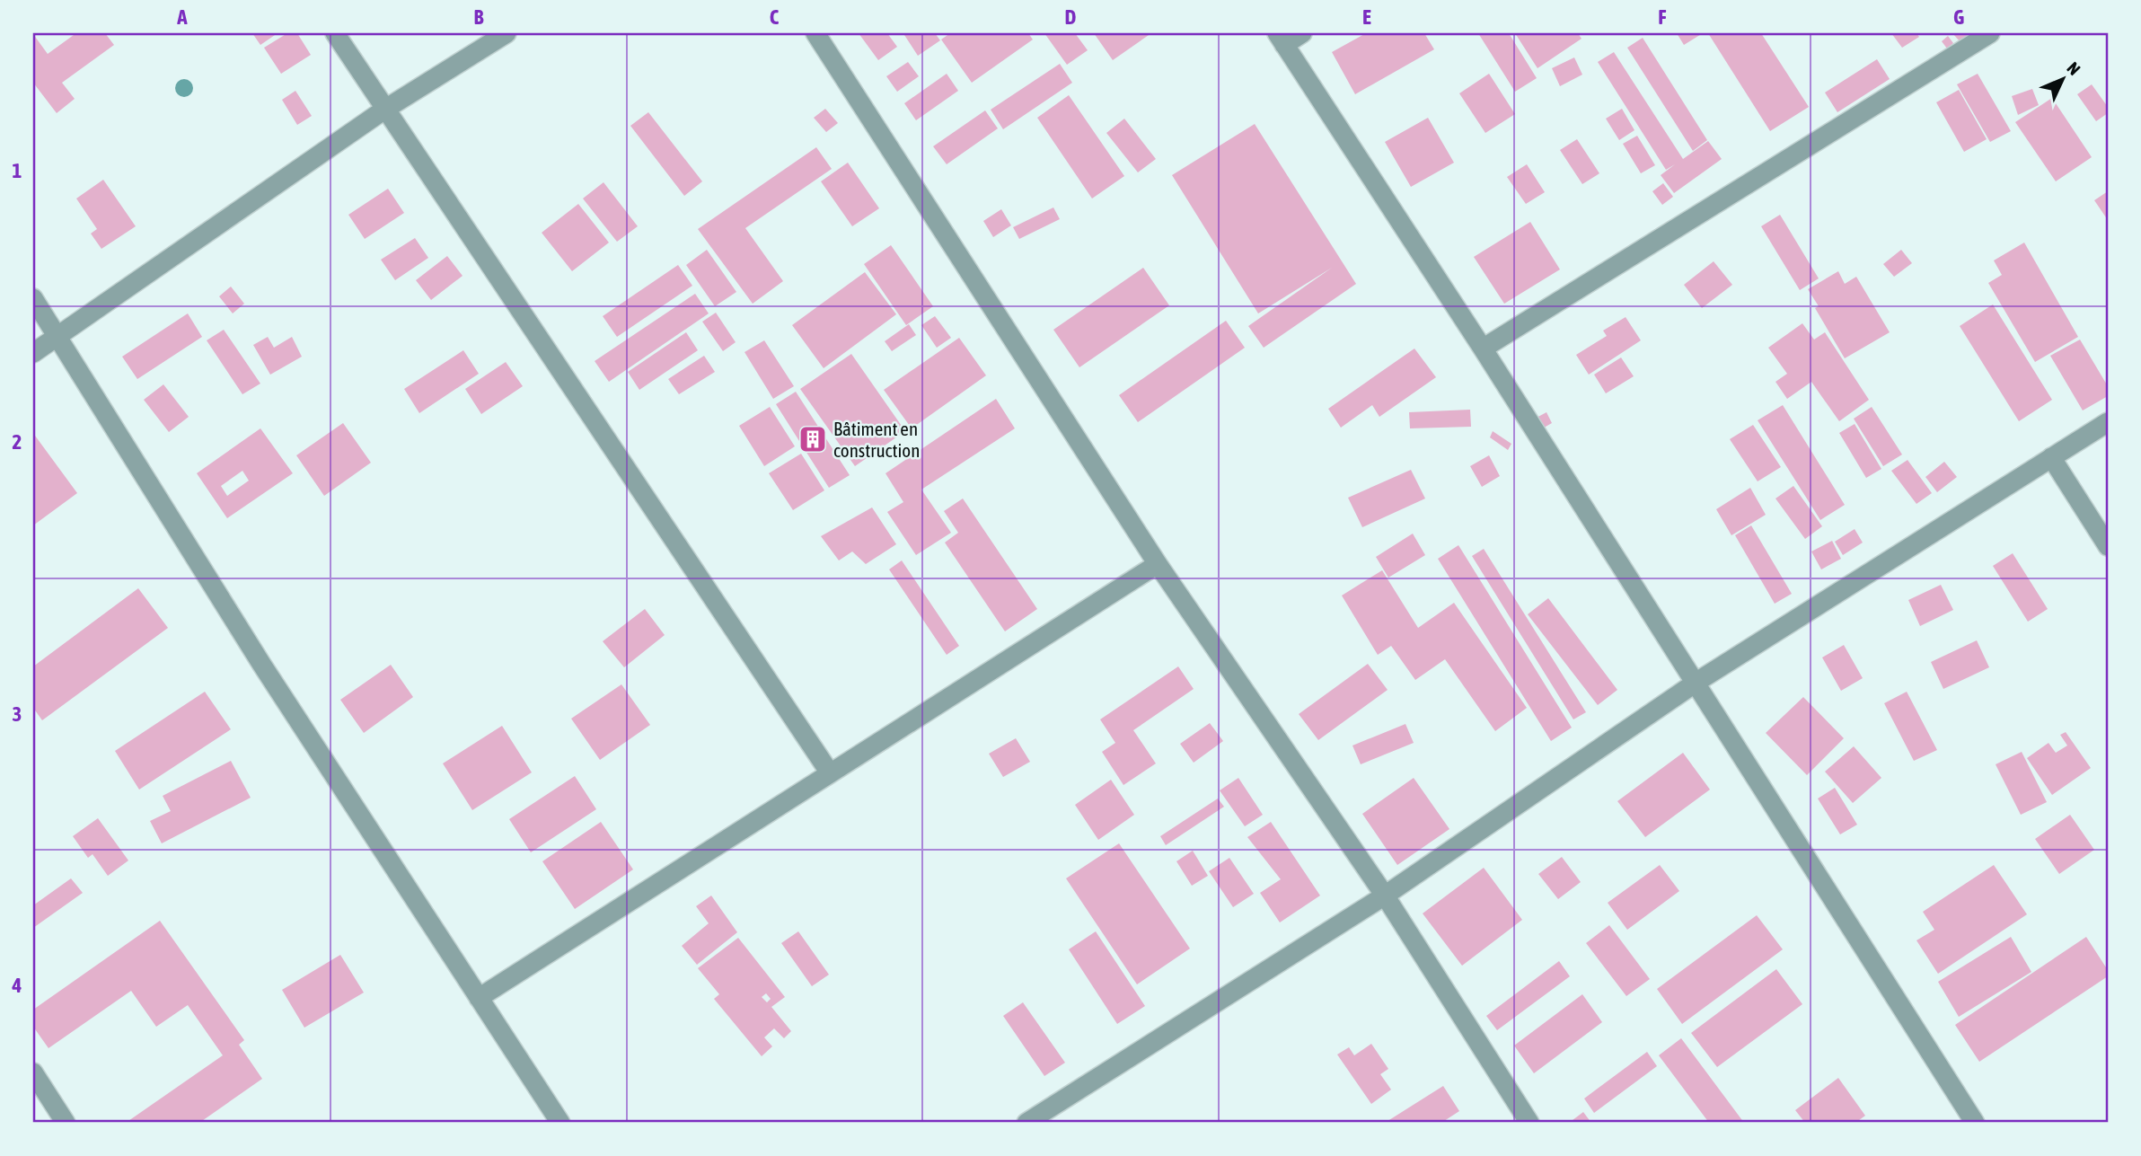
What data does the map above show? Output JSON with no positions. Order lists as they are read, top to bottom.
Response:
{
  "places": {
    "building": ["Bâtiment en construction"]
  },
  "north": "top right",
  "grid": {
    "columns": [
      "A",
      "B",
      "C",
      "D",
      "E",
      "F",
      "G"
    ],
    "rows": [
      "1",
      "2",
      "3",
      "4"
    ]
  }
}
